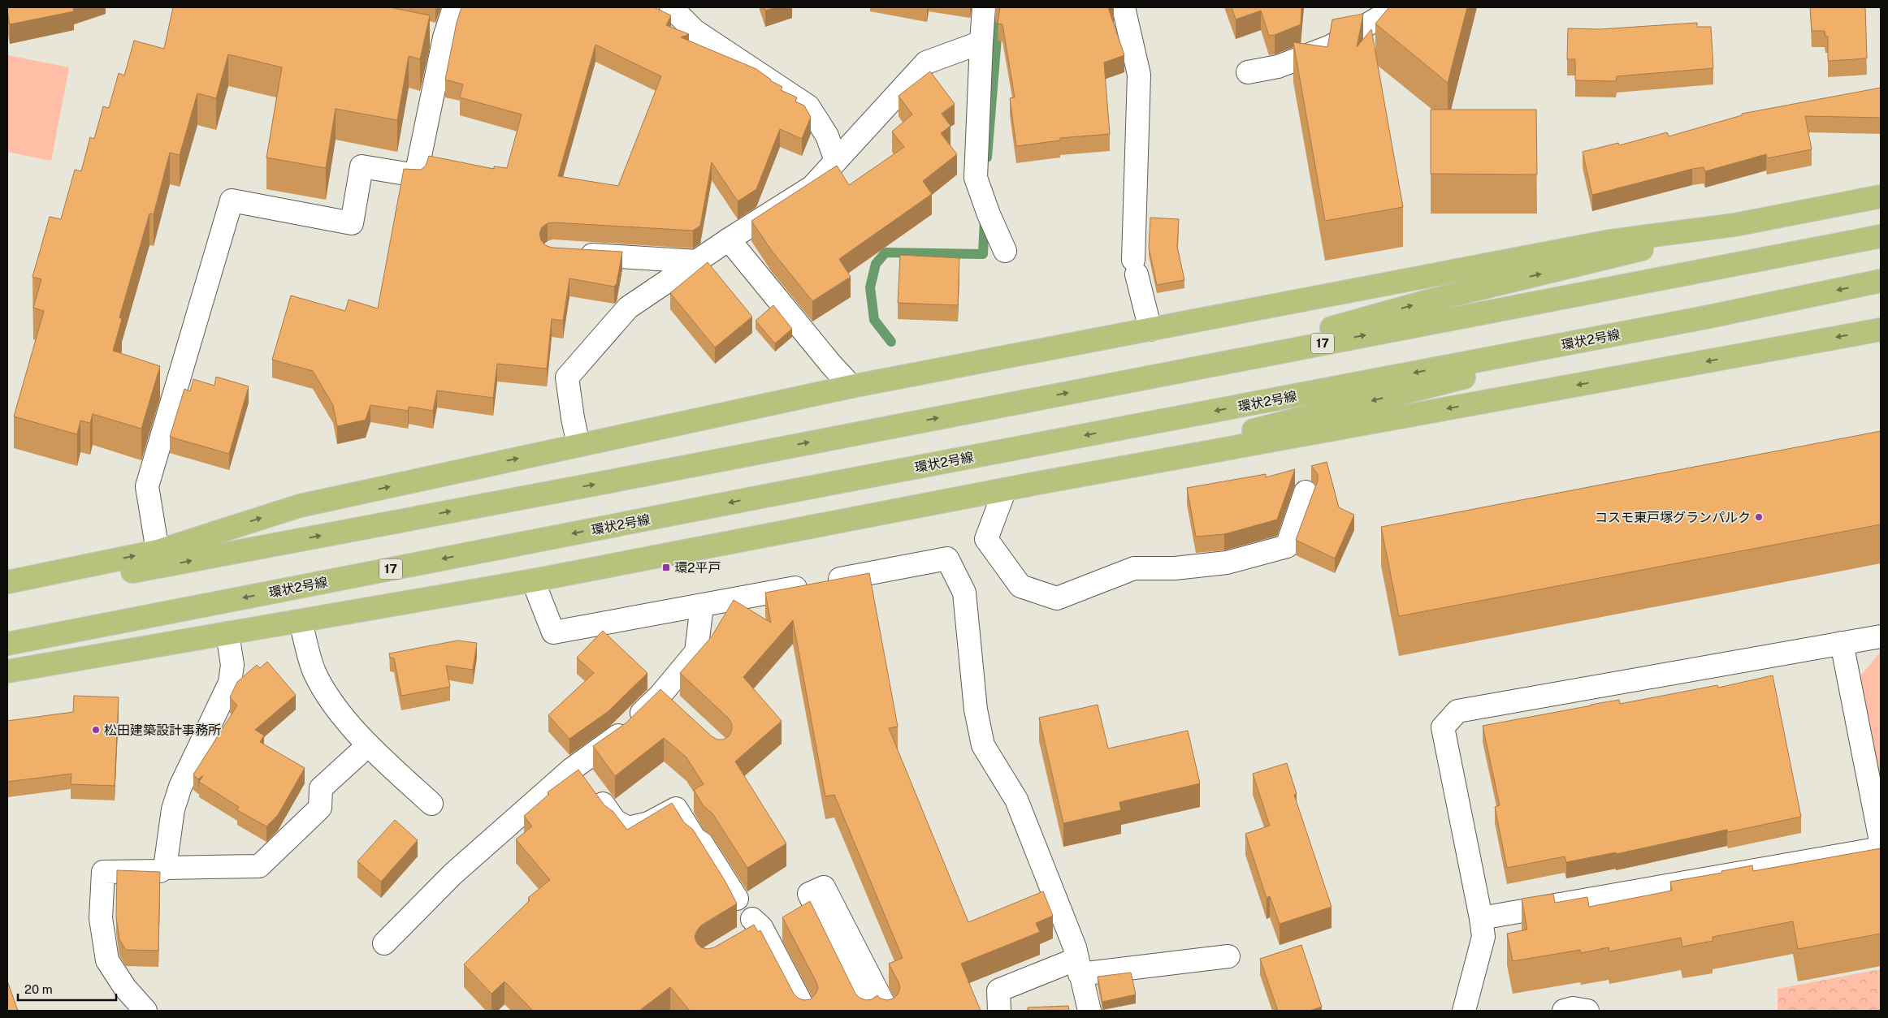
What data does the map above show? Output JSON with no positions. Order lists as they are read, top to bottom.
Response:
{
  "streets": {
    "main road": ["環状2号線", "17"]
  },
  "places": {
    "other": ["コスモ東戸塚グランパルク", "松田建築設計事務所"],
    "transit": ["環2平戸"]
  },
  "scale_bar": "20 m"
}
